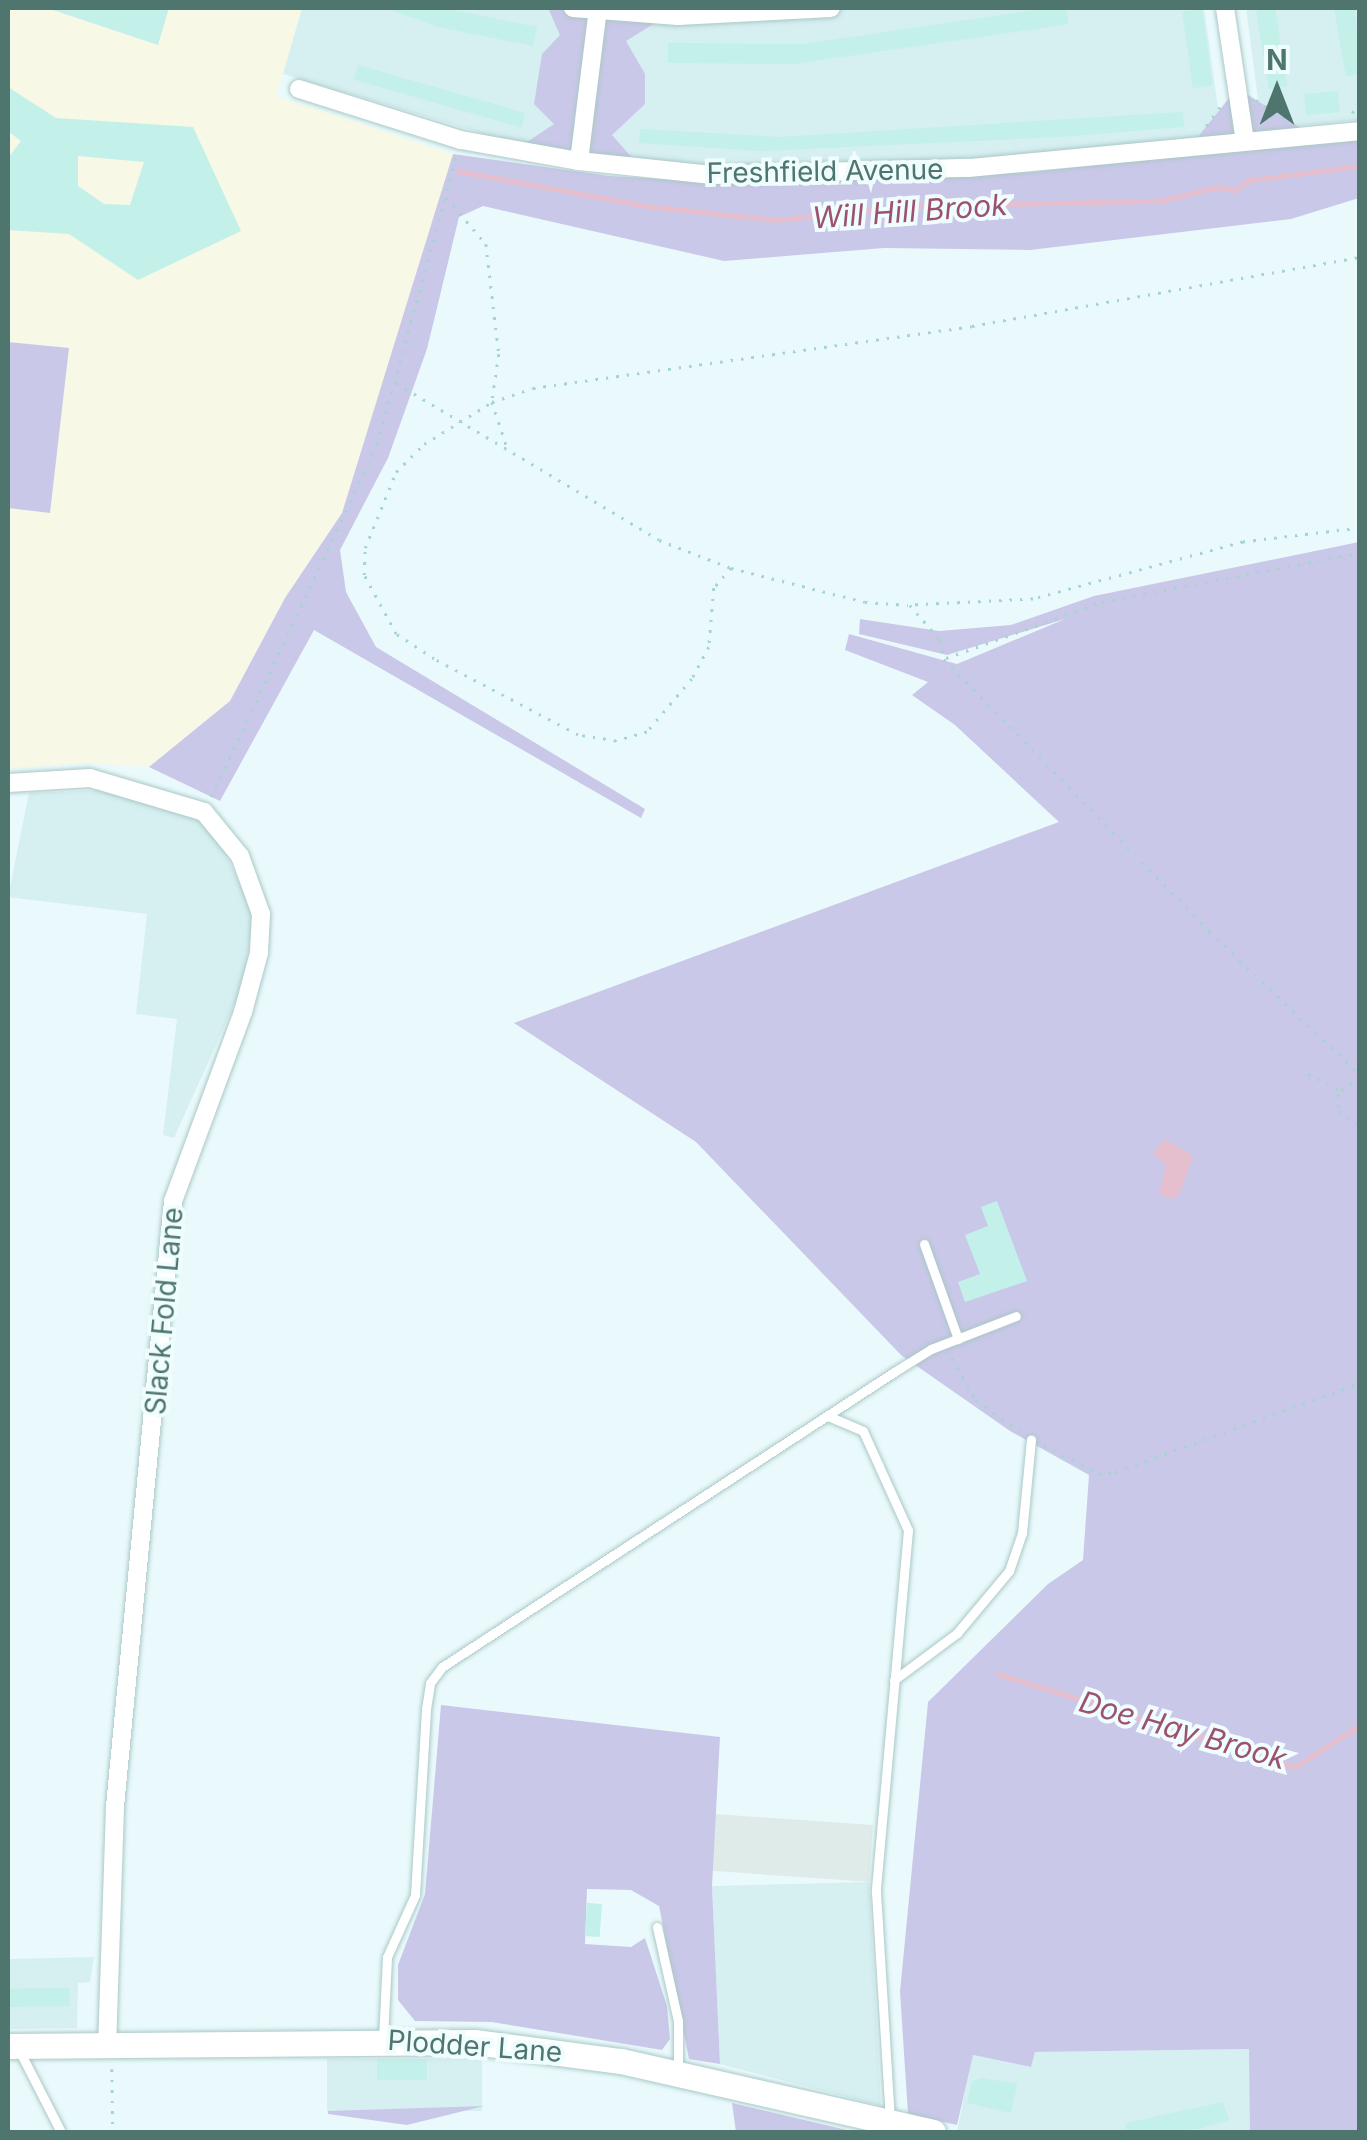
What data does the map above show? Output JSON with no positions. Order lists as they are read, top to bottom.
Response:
{
  "streets": {
    "main road": ["Plodder Lane"],
    "street": ["Freshfield Avenue", "Slack Fold Lane"]
  },
  "crossings": [
    ["Slack Fold Lane", "Plodder Lane"]
  ],
  "water": ["Will Hill Brook", "Doe Hay Brook"],
  "north": "top"
}
